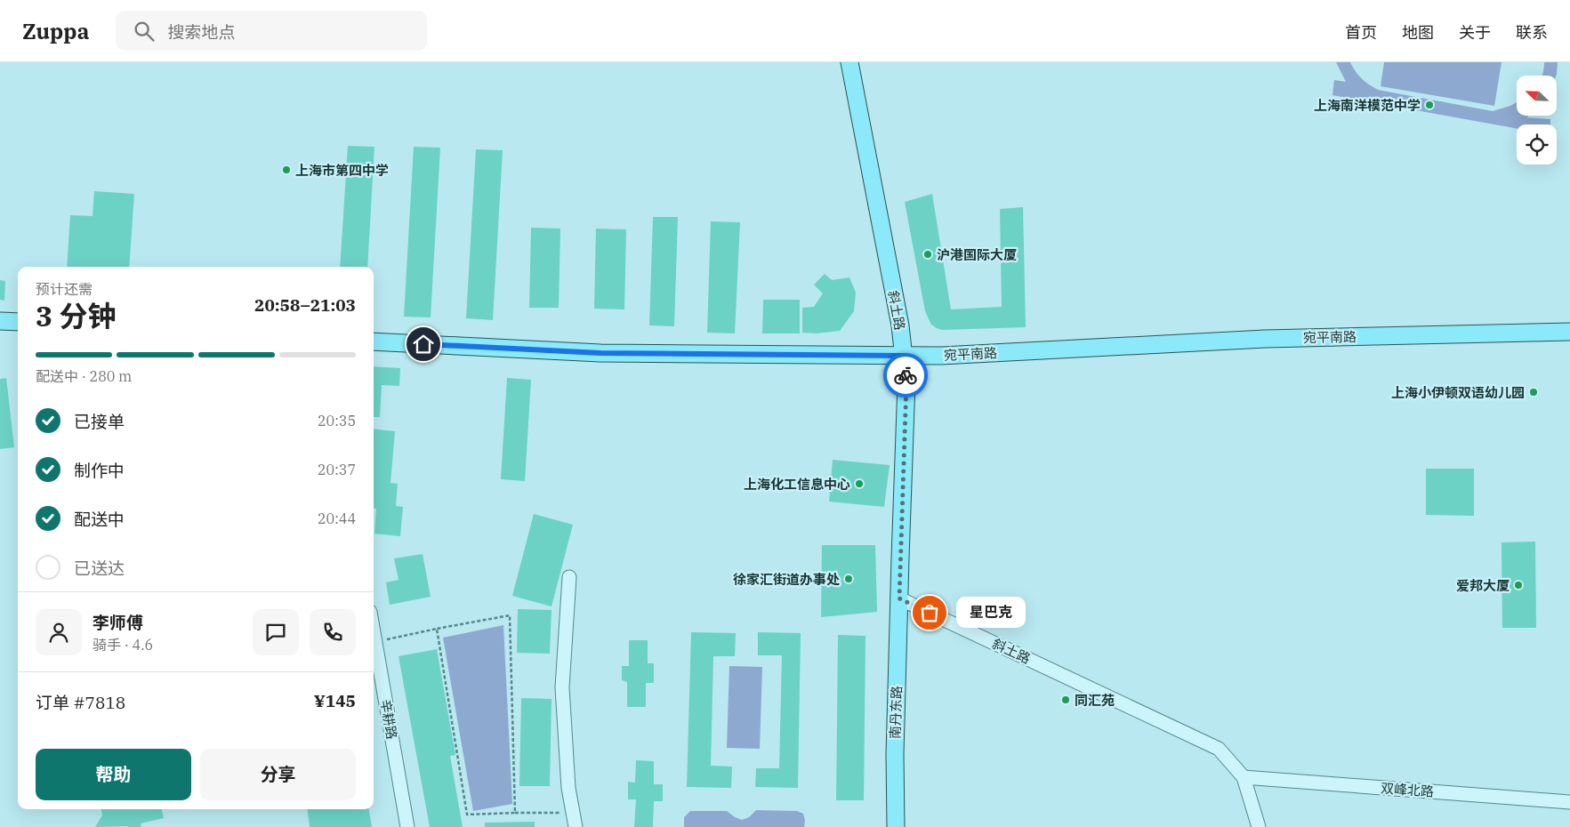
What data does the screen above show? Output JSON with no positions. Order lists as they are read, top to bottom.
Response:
{
  "streets": {
    "main road": ["斜土路", "宛平南路", "南丹东路"],
    "street": ["辛耕路", "双峰北路"]
  },
  "crossings": [
    ["斜土路", "宛平南路"],
    ["斜土路", "南丹东路"],
    ["斜土路", "双峰北路"]
  ],
  "places": [
    "上海南洋模范中学",
    "上海市第四中学",
    "沪港国际大厦",
    "上海小伊顿双语幼儿园",
    "上海化工信息中心",
    "徐家汇街道办事处",
    "爱邦大厦",
    "星巴克",
    "同汇苑"
  ],
  "north": "top left",
  "page": {
    "header": "Zuppa",
    "search": "搜索地点",
    "nav": [
      "首页",
      "地图",
      "关于",
      "联系"
    ],
    "heading": ["3 分钟", "预计还需", "20:58–21:03"],
    "panel": [
      "李师傅",
      "骑手 · 4.6",
      "订单 #7818",
      "¥145"
    ],
    "bar": "配送中 · 280 m",
    "list": [
      ["已接单", "20:35"],
      ["制作中", "20:37"],
      ["配送中", "20:44"],
      "已送达"
    ],
    "bubble": "星巴克",
    "buttons": ["帮助", "分享"]
  }
}
